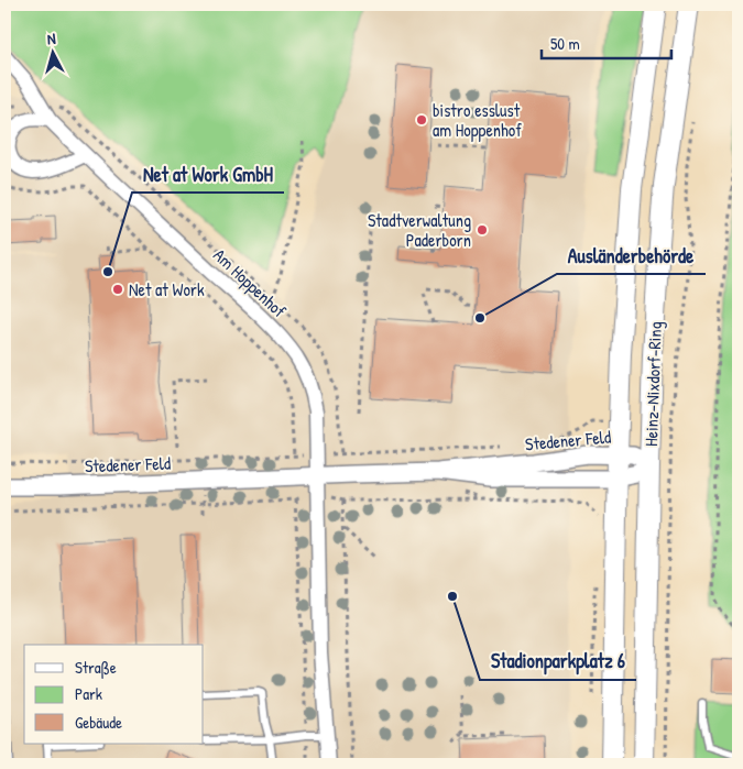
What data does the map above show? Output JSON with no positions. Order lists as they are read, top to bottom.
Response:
{
  "streets": {
    "main road": ["Heinz-Nixdorf-Ring"],
    "street": ["Am Hoppenhof", "Stedener Feld"]
  },
  "crossings": [
    ["Am Hoppenhof", "Stedener Feld"],
    ["Heinz-Nixdorf-Ring", "Stedener Feld"]
  ],
  "places": [
    "bistro esslust am Hoppenhof",
    "Stadtverwaltung Paderborn",
    "Net at Work GmbH",
    "Net at Work",
    "Ausländerbehörde",
    "Stadionparkplatz 6"
  ],
  "legend": ["Straße", "Park", "Gebäude"],
  "scale_bar": "50 m",
  "north": "top"
}
